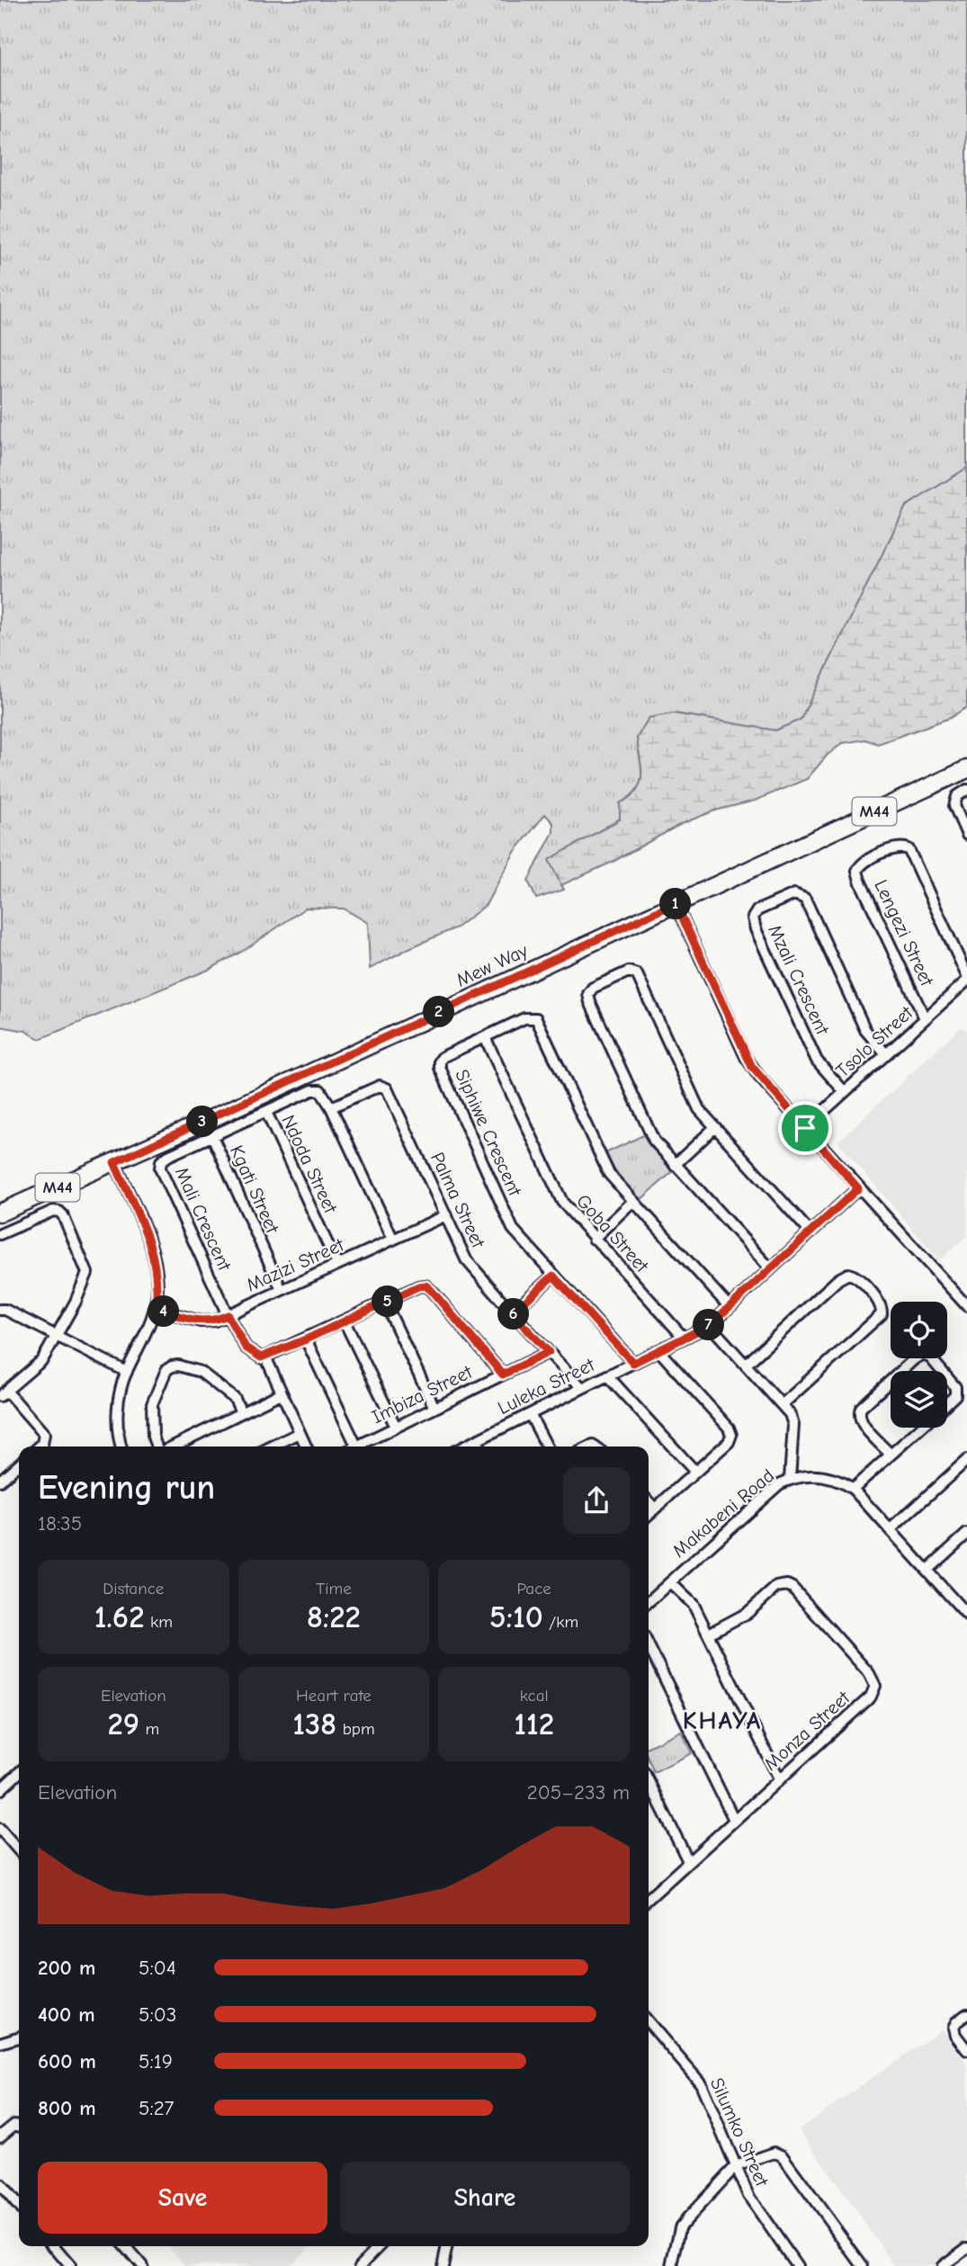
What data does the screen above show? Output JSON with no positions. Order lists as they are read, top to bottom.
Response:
{
  "streets": {
    "main road": ["M44", "Mew Way"],
    "street": [
      "Lengezi Street",
      "Mzali Crescent",
      "Tsolo Street",
      "Siphiwe Crescent",
      "Ndoda Street",
      "Kgati Street",
      "Palma Street",
      "Mali Crescent",
      "Goba Street",
      "Mazizi Street",
      "Luleka Street",
      "Imbiza Street",
      "Makabeni Road",
      "Monza Street",
      "Silumko Street"
    ]
  },
  "crossings": [
    ["Lengezi Street", "Tsolo Street"],
    ["Mzali Crescent", "Tsolo Street"],
    ["Siphiwe Crescent", "Goba Street"],
    ["Siphiwe Crescent", "Luleka Street"],
    ["Ndoda Street", "Mali Crescent"],
    ["Ndoda Street", "Mazizi Street"],
    ["Kgati Street", "Mali Crescent"],
    ["Kgati Street", "Mazizi Street"],
    ["Palma Street", "Mali Crescent"],
    ["Palma Street", "Mazizi Street"],
    ["Palma Street", "Luleka Street"],
    ["Palma Street", "Imbiza Street"],
    ["Mali Crescent", "Mazizi Street"],
    ["Goba Street", "Luleka Street"]
  ],
  "districts": ["KHAYA"],
  "page": {
    "pins": [
      "1",
      "2",
      "3",
      "5",
      "4",
      "6",
      "7"
    ],
    "heading": ["Evening run", "18:35"],
    "stats": [
      ["Distance", "1.62 km"],
      ["Time", "8:22"],
      ["Pace", "5:10 /km"],
      ["Elevation", "29 m"],
      ["Heart rate", "138 bpm"],
      ["kcal", "112"]
    ],
    "chart": ["Elevation", "205–233 m"],
    "list": [
      {
        "name": "200 m",
        "note": "5:04"
      },
      {
        "name": "400 m",
        "note": "5:03"
      },
      {
        "name": "600 m",
        "note": "5:19"
      },
      {
        "name": "800 m",
        "note": "5:27"
      }
    ],
    "buttons": ["Save", "Share"]
  }
}
